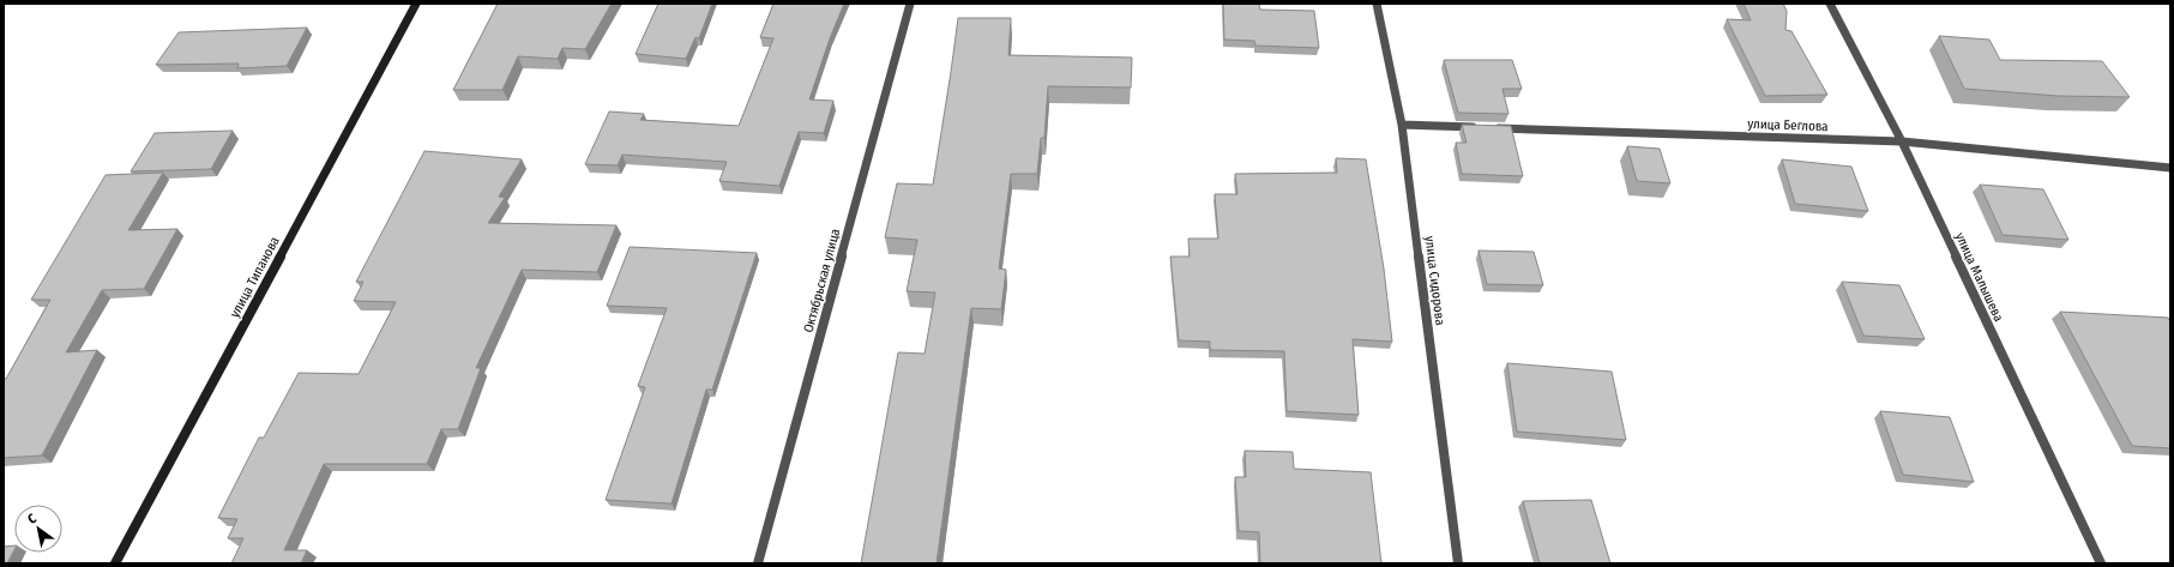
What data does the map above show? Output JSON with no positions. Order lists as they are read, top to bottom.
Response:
{
  "streets": {
    "street": [
      "улица Беглова",
      "улица Типанова",
      "улица Малышева",
      "Октябрьская улица",
      "улица Сидорова"
    ]
  },
  "crossings": [
    ["улица Беглова", "улица Малышева"],
    ["улица Беглова", "улица Сидорова"]
  ],
  "north": "top left"
}
